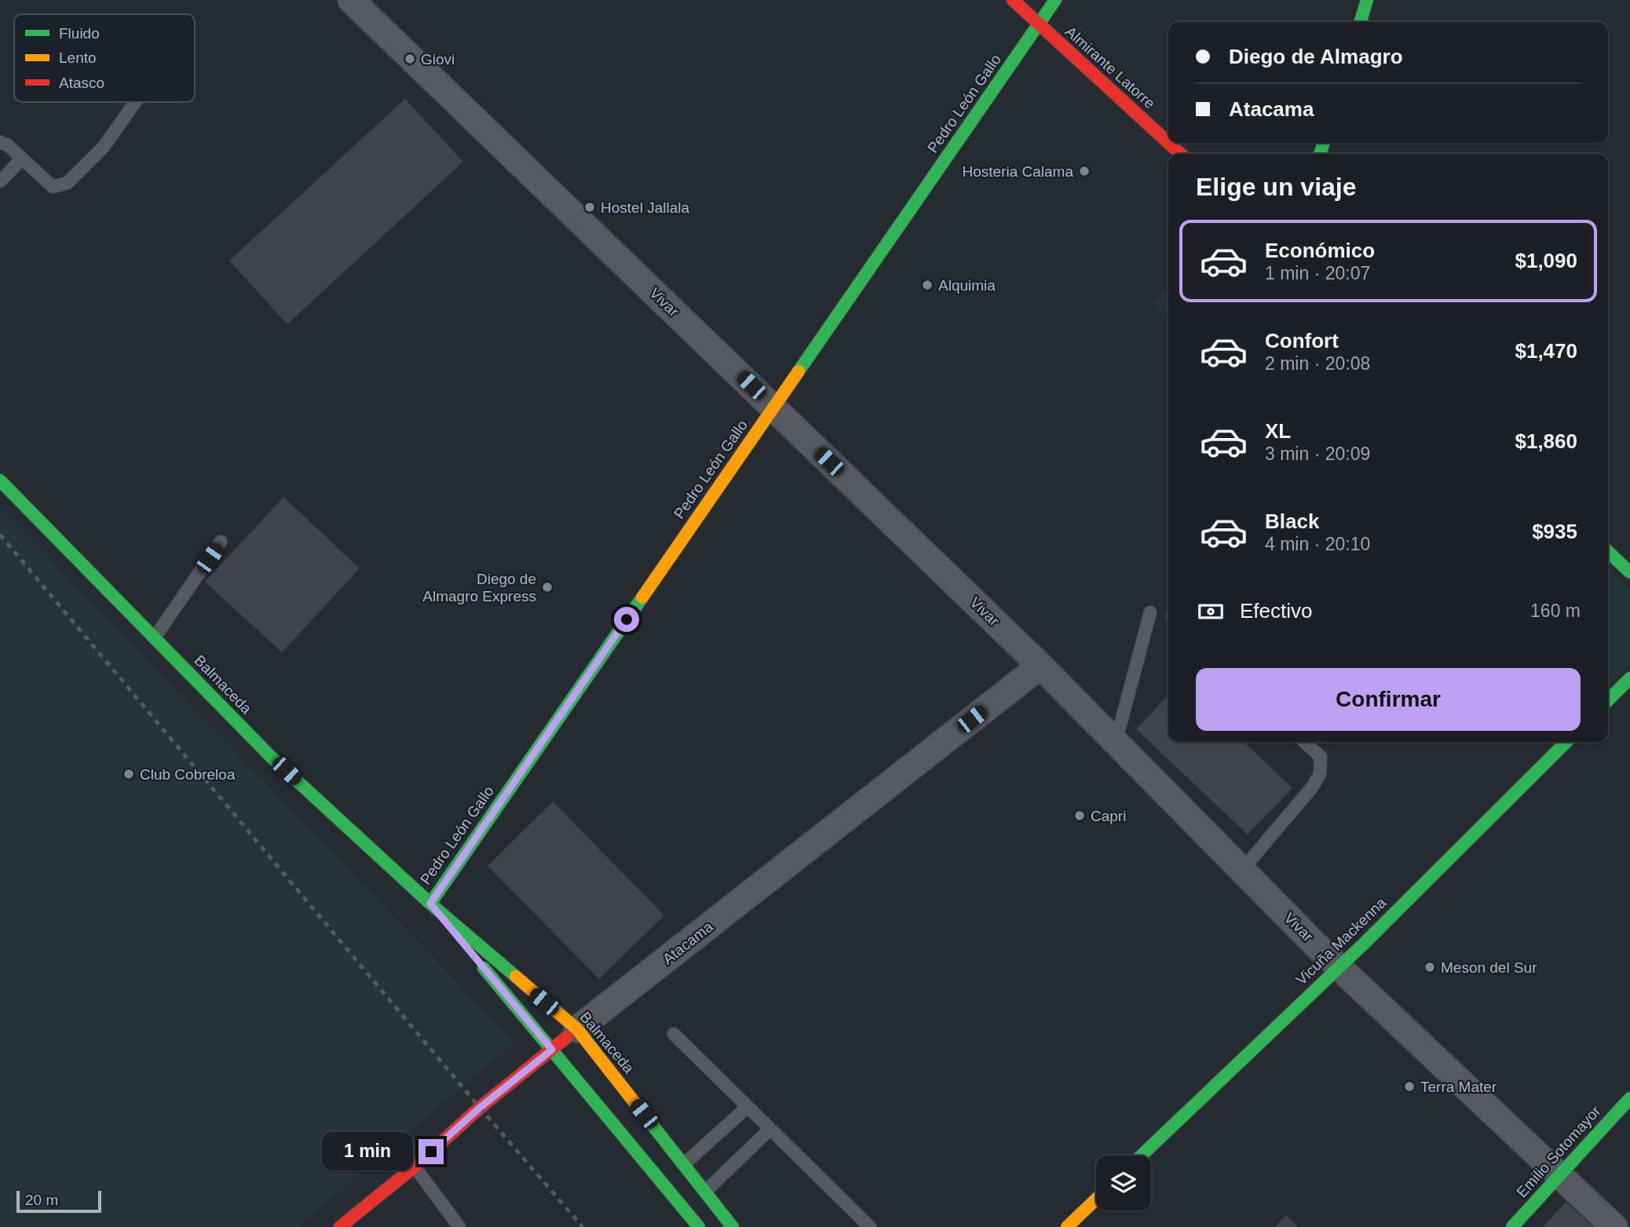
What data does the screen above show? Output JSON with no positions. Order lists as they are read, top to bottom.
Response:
{
  "streets": {
    "main road": [
      "Almirante Latorre",
      "Pedro León Gallo",
      "Balmaceda",
      "Vicuña Mackenna",
      "Atacama",
      "Emilio Sotomayor"
    ],
    "street": ["Vivar"]
  },
  "crossings": [
    ["Almirante Latorre", "Pedro León Gallo"],
    ["Pedro León Gallo", "Vivar"],
    ["Pedro León Gallo", "Balmaceda"],
    ["Vivar", "Vicuña Mackenna"],
    ["Vivar", "Atacama"],
    ["Vivar", "Emilio Sotomayor"],
    ["Balmaceda", "Atacama"]
  ],
  "places": [
    "Giovi",
    "Hosteria Calama",
    "Hostel Jallala",
    "Alquimia",
    "Diego de Almagro Express",
    "Club Cobreloa",
    "Capri",
    "Meson del Sur",
    "Terra Mater"
  ],
  "legend": ["Fluido", "Lento", "Atasco"],
  "scale_bar": "20 m",
  "page": {
    "banner": ["Diego de Almagro", "Atacama"],
    "heading": "Elige un viaje",
    "list": [
      {
        "name": "Económico",
        "note": "1 min · 20:07",
        "value": "$1,090"
      },
      {
        "name": "Confort",
        "note": "2 min · 20:08",
        "value": "$1,470"
      },
      {
        "name": "XL",
        "note": "3 min · 20:09",
        "value": "$1,860"
      },
      {
        "name": "Black",
        "note": "4 min · 20:10",
        "value": "$935"
      }
    ],
    "pay": ["Efectivo", "160 m"],
    "buttons": "Confirmar",
    "bubble": "1 min",
    "scale": "20 m"
  }
}
